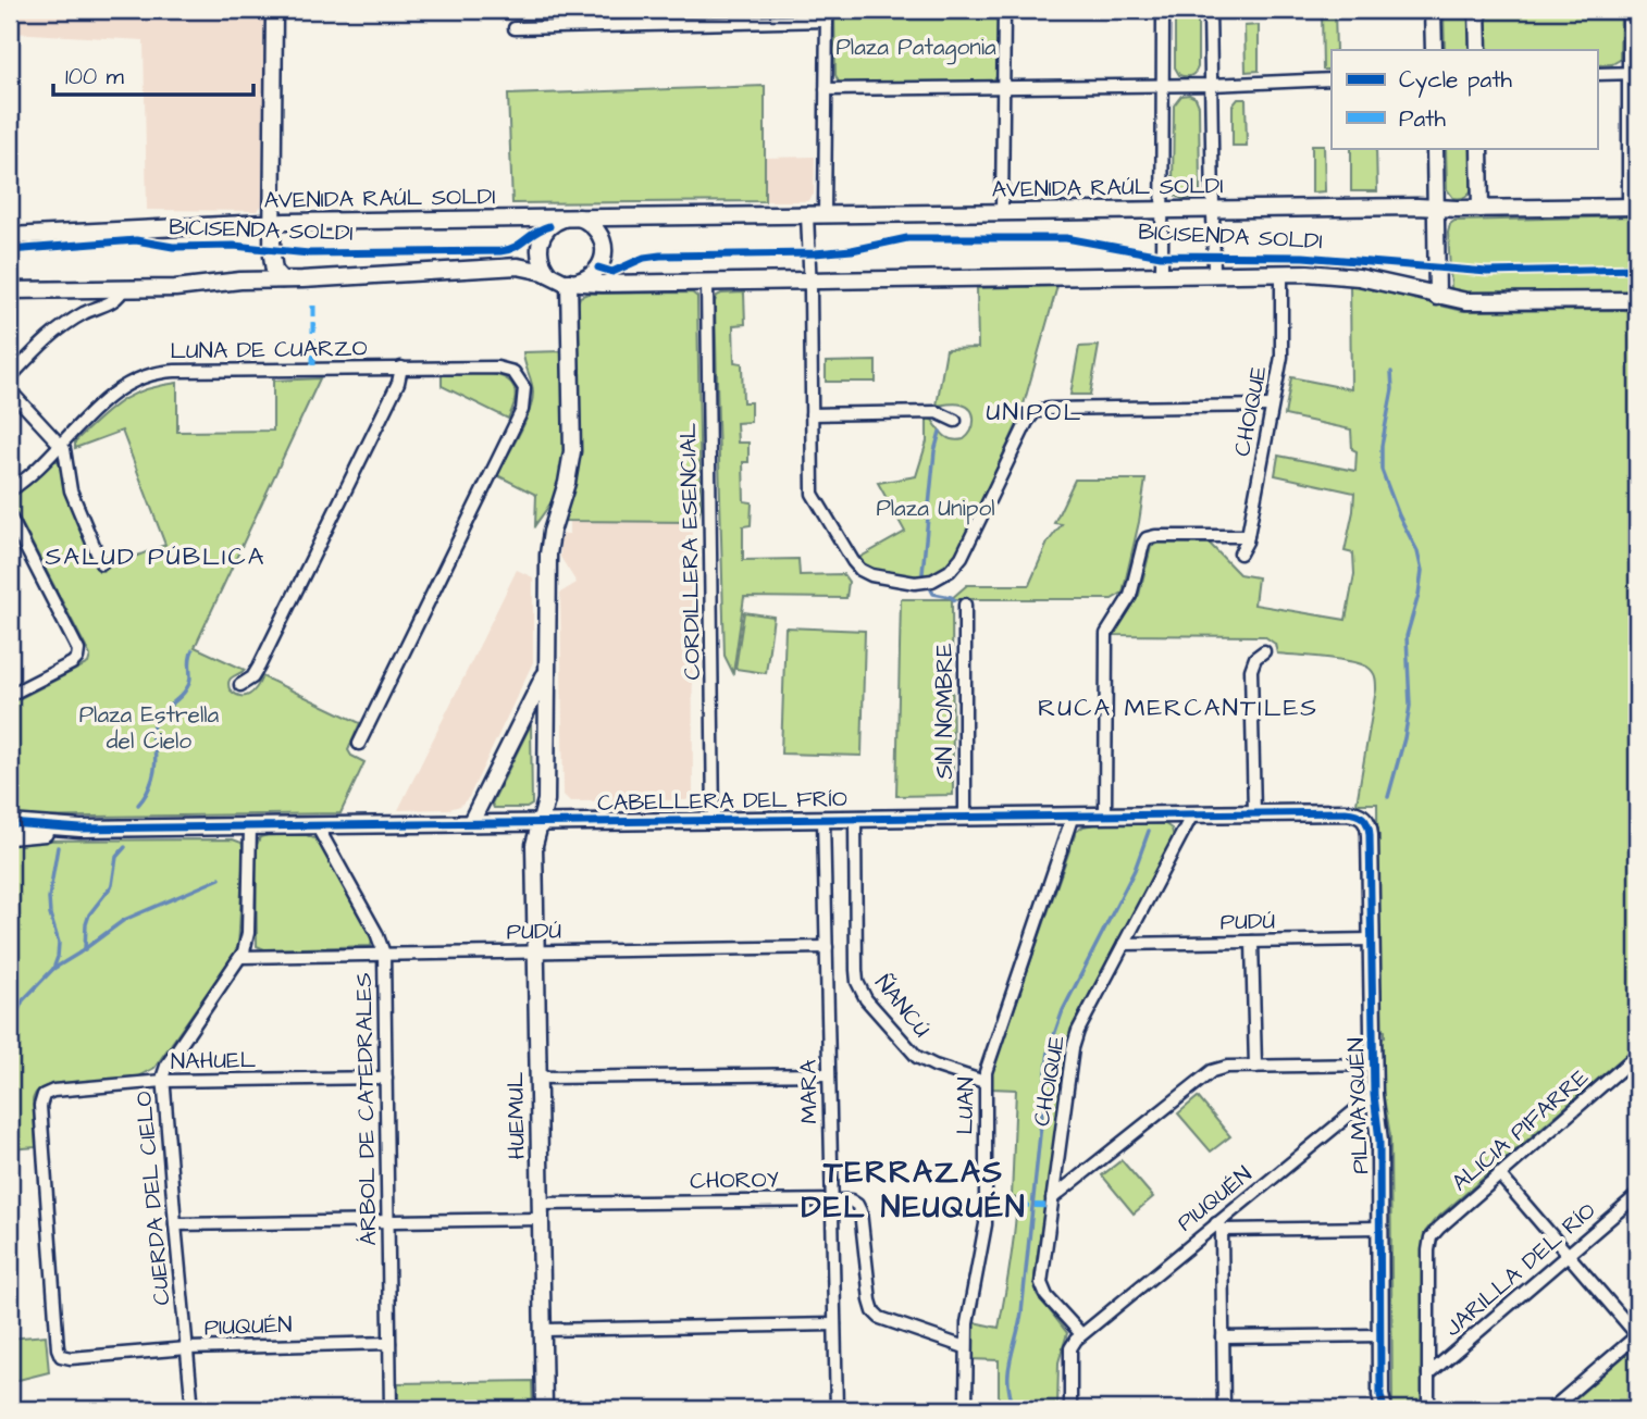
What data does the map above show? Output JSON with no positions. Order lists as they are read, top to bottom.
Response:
{
  "streets": {
    "main road": [
      "AVENIDA RAÚL SOLDI",
      "CABELLERA DEL FRÍO",
      "PILMAYQUÉN",
      "HUEMUL"
    ],
    "street": [
      "LUNA DE CUARZO",
      "CHOIQUE",
      "CORDILLERA ESENCIAL",
      "SIN NOMBRE",
      "PUDÚ",
      "ÑANCÚ",
      "NAHUEL",
      "MARA",
      "LUAN",
      "ÁRBOL DE CATEDRALES",
      "ALICIA PIFARRE",
      "CHOROY",
      "CUERDA DEL CIELO",
      "PIUQUÉN",
      "JARILLA DEL RÍO"
    ],
    "cycle path": ["BICISENDA SOLDI"]
  },
  "crossings": [
    ["AVENIDA RAÚL SOLDI", "HUEMUL"],
    ["CHOIQUE", "CABELLERA DEL FRÍO"],
    ["CHOIQUE", "PUDÚ"],
    ["CHOIQUE", "PIUQUÉN"],
    ["CORDILLERA ESENCIAL", "CABELLERA DEL FRÍO"],
    ["SIN NOMBRE", "CABELLERA DEL FRÍO"],
    ["CABELLERA DEL FRÍO", "ÑANCÚ"],
    ["CABELLERA DEL FRÍO", "MARA"],
    ["CABELLERA DEL FRÍO", "LUAN"],
    ["CABELLERA DEL FRÍO", "PILMAYQUÉN"],
    ["CABELLERA DEL FRÍO", "ÁRBOL DE CATEDRALES"],
    ["CABELLERA DEL FRÍO", "HUEMUL"],
    ["CABELLERA DEL FRÍO", "CUERDA DEL CIELO"],
    ["PUDÚ", "MARA"],
    ["PUDÚ", "PILMAYQUÉN"],
    ["PUDÚ", "ÁRBOL DE CATEDRALES"],
    ["PUDÚ", "HUEMUL"],
    ["PUDÚ", "CUERDA DEL CIELO"],
    ["ÑANCÚ", "LUAN"],
    ["NAHUEL", "ÁRBOL DE CATEDRALES"],
    ["NAHUEL", "CUERDA DEL CIELO"],
    ["NAHUEL", "PIUQUÉN"],
    ["MARA", "CHOROY"],
    ["PILMAYQUÉN", "PIUQUÉN"],
    ["ÁRBOL DE CATEDRALES", "CHOROY"],
    ["ÁRBOL DE CATEDRALES", "PIUQUÉN"],
    ["HUEMUL", "CHOROY"],
    ["ALICIA PIFARRE", "JARILLA DEL RÍO"],
    ["CHOROY", "CUERDA DEL CIELO"],
    ["CUERDA DEL CIELO", "PIUQUÉN"]
  ],
  "districts": [
    "UNIPOL",
    "SALUD PÚBLICA",
    "RUCA MERCANTILES",
    "TERRAZAS DEL NEUQUÉN"
  ],
  "parks": ["Plaza Patagonia", "Plaza Unipol", "Plaza Estrella del Cielo"],
  "legend": ["Cycle path", "Path"],
  "scale_bar": "100 m"
}
